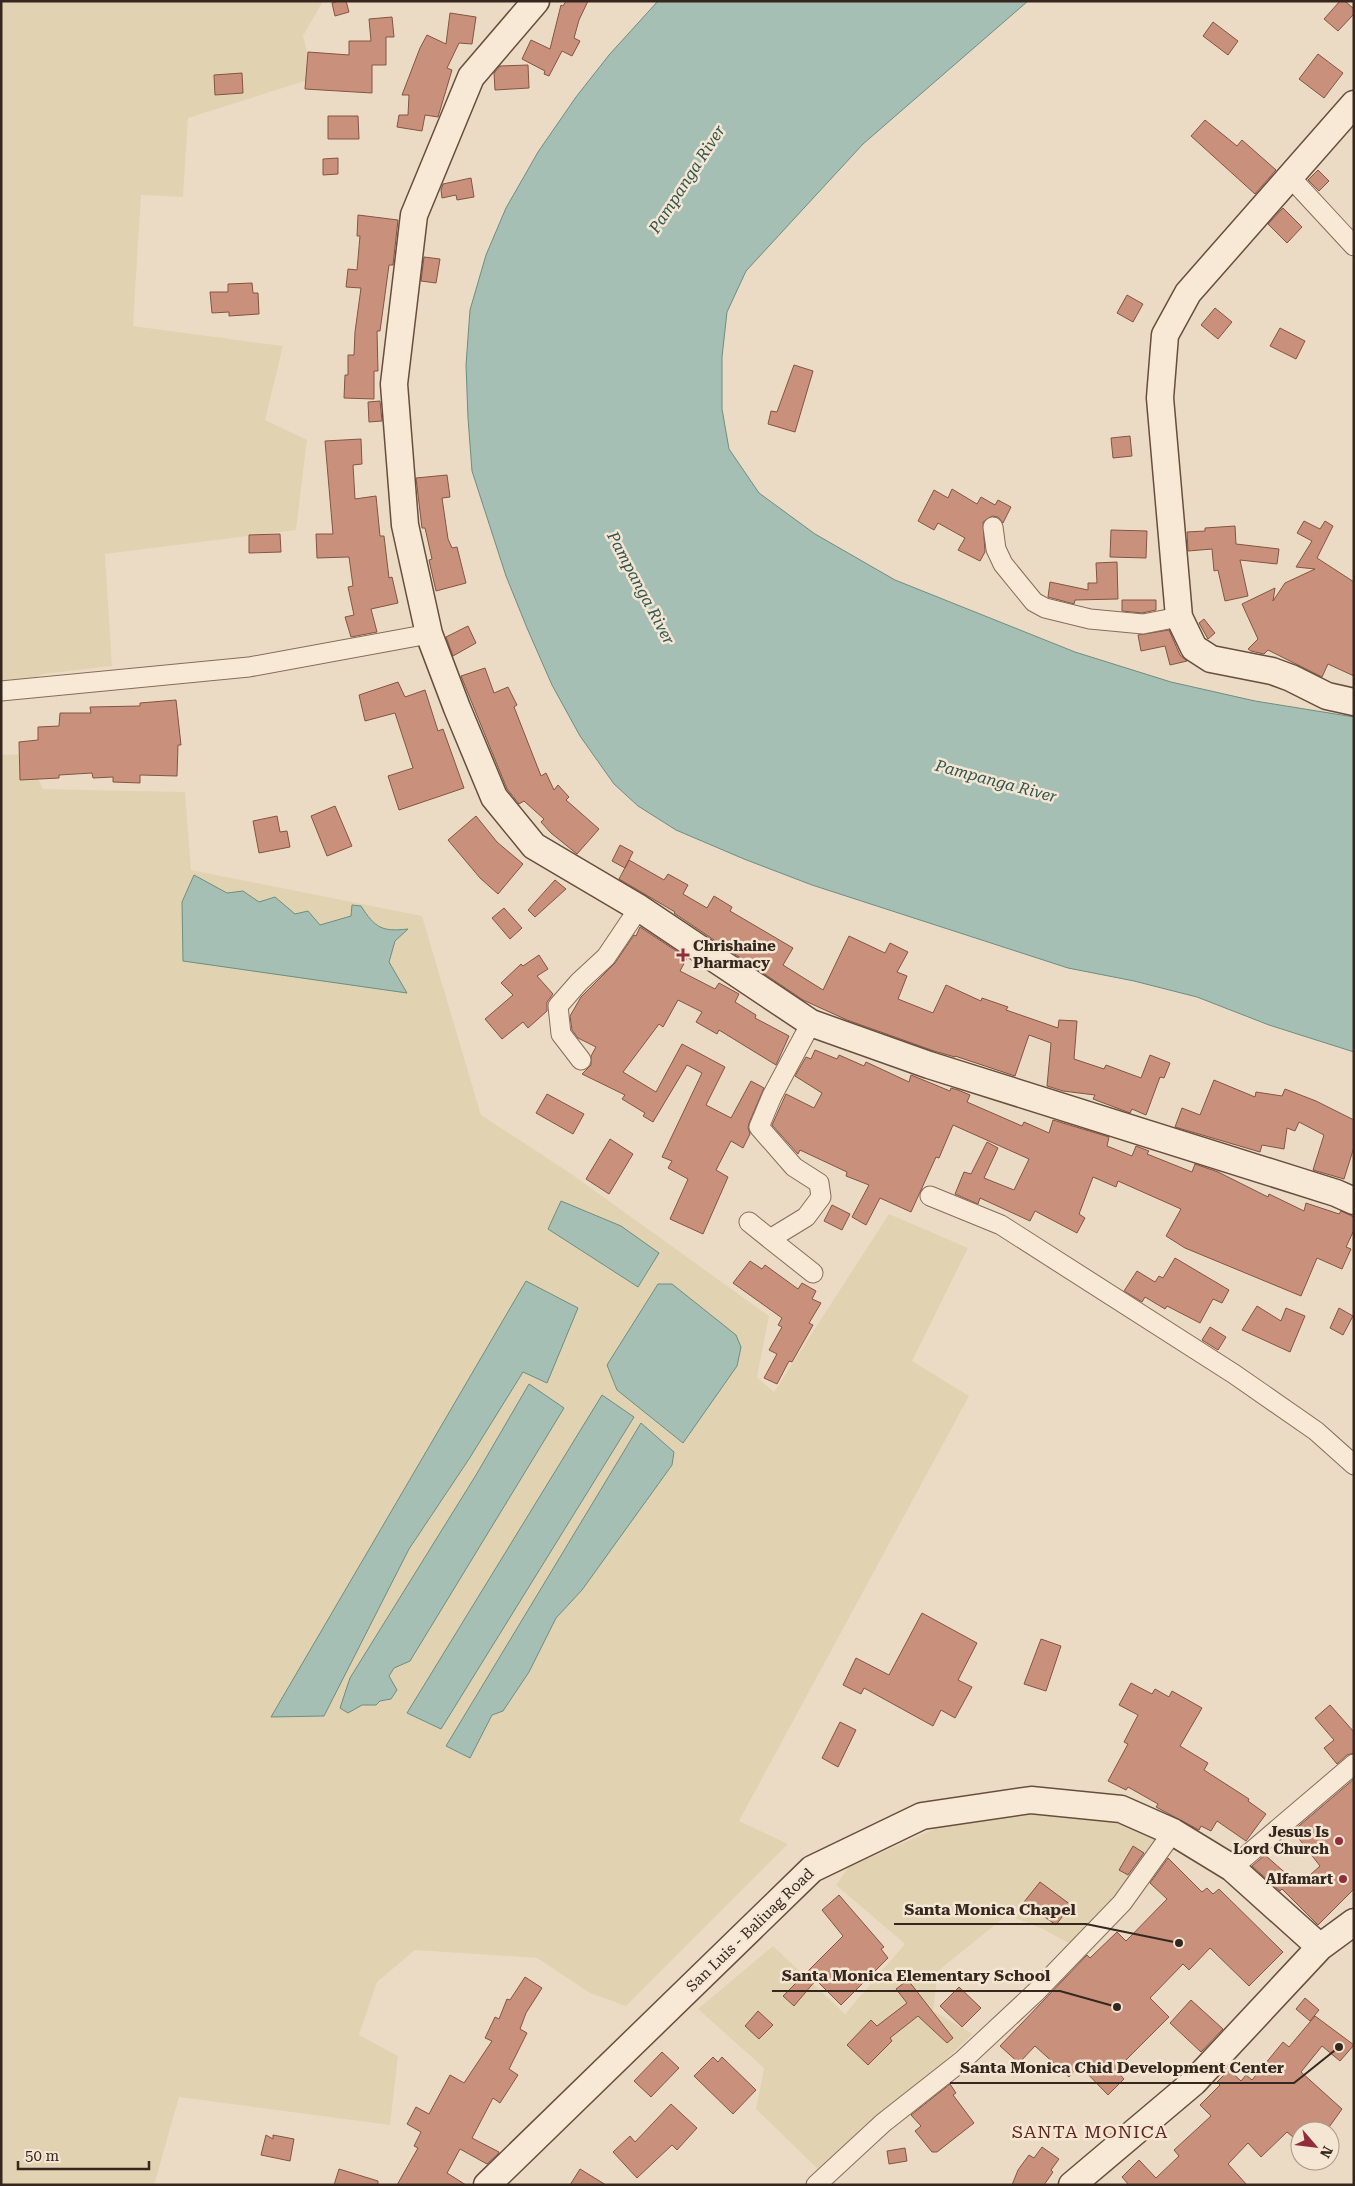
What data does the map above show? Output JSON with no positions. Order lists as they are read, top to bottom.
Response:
{
  "streets": {
    "main road": ["San Luis - Baliuag Road"]
  },
  "districts": ["SANTA MONICA"],
  "water": ["Pampanga River"],
  "places": {
    "health": ["Chrishaine Pharmacy"],
    "other": [
      "Jesus Is Lord Church",
      "Alfamart",
      "Santa Monica Chapel",
      "Santa Monica Elementary School",
      "Santa Monica Chid Development Center"
    ]
  },
  "scale_bar": "50 m",
  "north": "bottom right"
}
